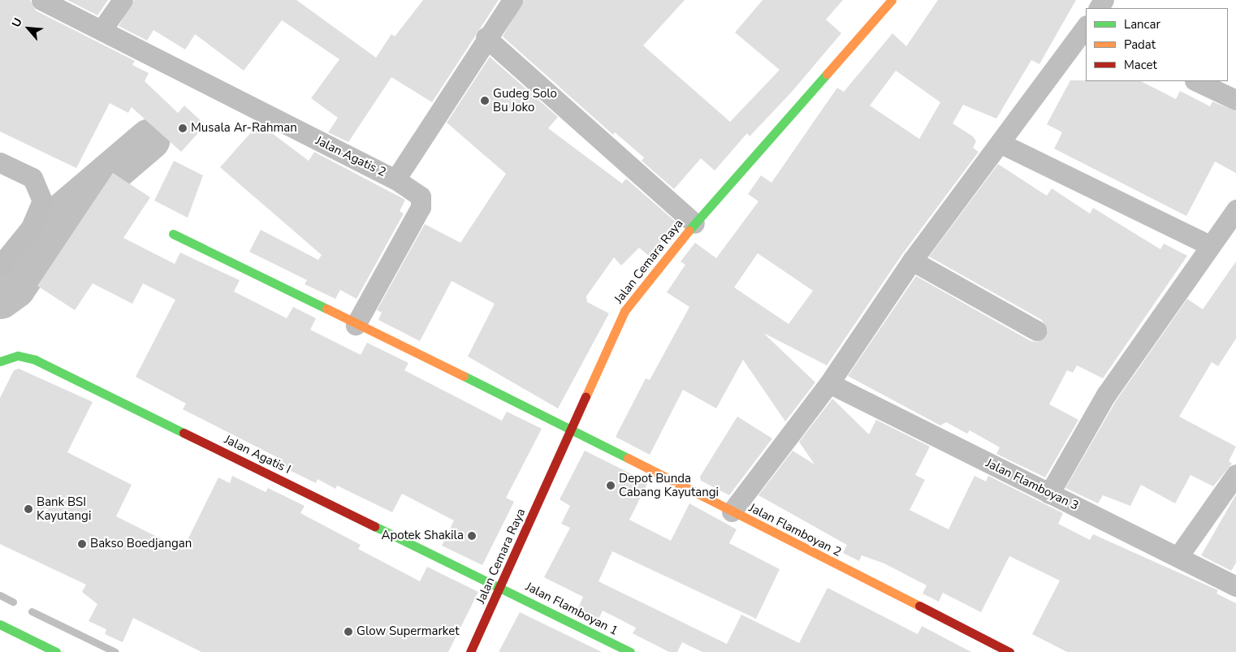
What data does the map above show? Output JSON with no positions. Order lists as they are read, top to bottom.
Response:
{
  "streets": {
    "main road": [
      "Jalan Cemara Raya",
      "Jalan Agatis I",
      "Jalan Flamboyan 2",
      "Jalan Flamboyan 1"
    ],
    "street": ["Jalan Agatis 2", "Jalan Flamboyan 3"]
  },
  "crossings": [
    ["Jalan Agatis 2", "Jalan Flamboyan 2"],
    ["Jalan Cemara Raya", "Jalan Agatis I"],
    ["Jalan Cemara Raya", "Jalan Flamboyan 2"],
    ["Jalan Cemara Raya", "Jalan Flamboyan 1"],
    ["Jalan Agatis I", "Jalan Flamboyan 1"]
  ],
  "places": [
    "Gudeg Solo Bu Joko",
    "Musala Ar-Rahman",
    "Depot Bunda Cabang Kayutangi",
    "Bank BSI Kayutangi",
    "Apotek Shakila",
    "Bakso Boedjangan",
    "Glow Supermarket"
  ],
  "legend": ["Lancar", "Padat", "Macet"],
  "north": "top left"
}
